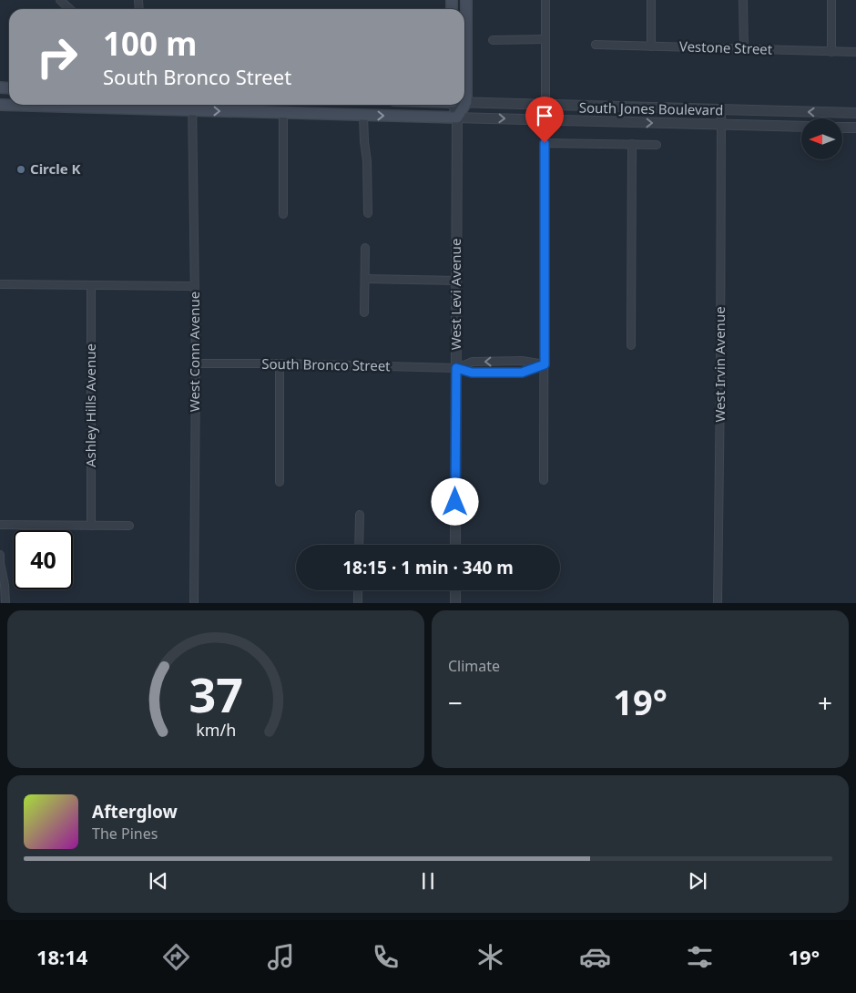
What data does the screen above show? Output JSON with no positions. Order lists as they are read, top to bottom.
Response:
{
  "streets": {
    "main road": ["South Jones Boulevard"],
    "street": [
      "Vestone Street",
      "West Levi Avenue",
      "West Conn Avenue",
      "West Irvin Avenue",
      "South Bronco Street",
      "Ashley Hills Avenue"
    ]
  },
  "crossings": [
    ["South Jones Boulevard", "West Levi Avenue"],
    ["South Jones Boulevard", "West Conn Avenue"],
    ["South Jones Boulevard", "West Irvin Avenue"],
    ["West Levi Avenue", "South Bronco Street"],
    ["West Conn Avenue", "South Bronco Street"]
  ],
  "places": ["Circle K"],
  "north": "left",
  "page": {
    "turn": ["100 m", "South Bronco Street"],
    "limit": "40",
    "trip": "18:15 · 1 min · 340 m",
    "tile": "Climate",
    "heat": ["−", "19°", "+"],
    "song": ["Afterglow", "The Pines"],
    "tabs": ["18:14", "19°"],
    "gauge": ["37", "km/h"]
  }
}
